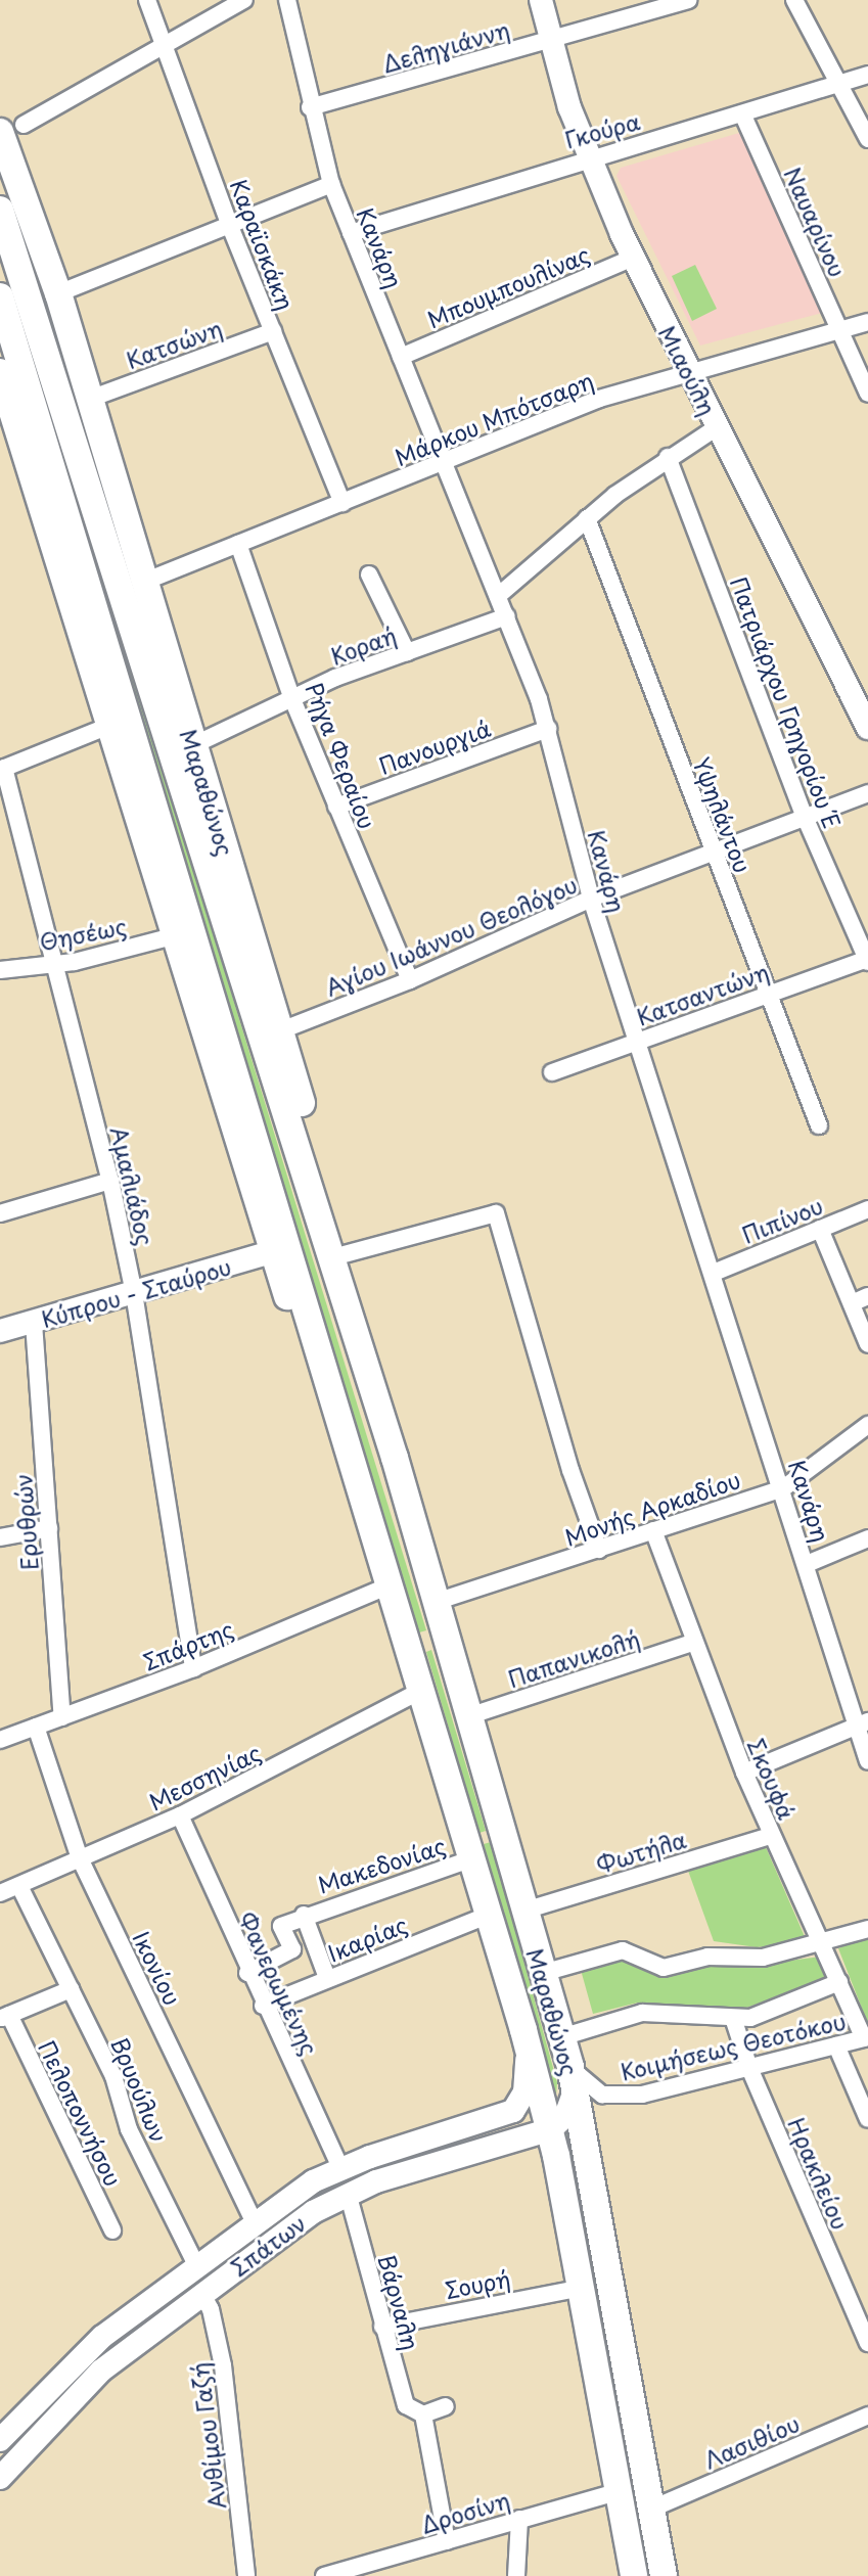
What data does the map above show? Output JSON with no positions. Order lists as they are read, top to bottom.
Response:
{
  "streets": {
    "main road": [
      "Μιαούλη",
      "Μαραθώνος",
      "Κύπρου - Σταύρου",
      "Σπάτων"
    ],
    "street": [
      "Δεληγιάννη",
      "Γκούρα",
      "Ναυαρίνου",
      "Καραϊσκάκη",
      "Κανάρη",
      "Μπουμπουλίνας",
      "Κατσώνη",
      "Μάρκου Μπότσαρη",
      "Κοραή",
      "Πατριάρχου Γρηγορίου Ε΄",
      "Πανουργιά",
      "Ρήγα Φεραίου",
      "Υψηλάντου",
      "Θησέως",
      "Αγίου Ιωάννου Θεολόγου",
      "Κατσαντώνη",
      "Αμαλιάδος",
      "Πιπίνου",
      "Μονής Αρκαδίου",
      "Ερυθρών",
      "Σπάρτης",
      "Παπανικολή",
      "Μεσσηνίας",
      "Σκουφά",
      "Φωτήλα",
      "Μακεδονίας",
      "Ικαρίας",
      "Ικονίου",
      "Φανερωμένης",
      "Κοιμήσεως Θεοτόκου",
      "Βρυούλων",
      "Πελοποννήσου",
      "Ηρακλείου",
      "Σουρή",
      "Βάρναλη",
      "Ανθίμου Γαζή",
      "Λασιθίου",
      "Δροσίνη"
    ]
  },
  "crossings": [
    ["Δεληγιάννη", "Κανάρη"],
    ["Δεληγιάννη", "Μιαούλη"],
    ["Γκούρα", "Ναυαρίνου"],
    ["Γκούρα", "Κανάρη"],
    ["Γκούρα", "Μιαούλη"],
    ["Ναυαρίνου", "Μάρκου Μπότσαρη"],
    ["Καραϊσκάκη", "Κατσώνη"],
    ["Καραϊσκάκη", "Μάρκου Μπότσαρη"],
    ["Κανάρη", "Μπουμπουλίνας"],
    ["Κανάρη", "Μάρκου Μπότσαρη"],
    ["Κανάρη", "Κοραή"],
    ["Κανάρη", "Πανουργιά"],
    ["Κανάρη", "Αγίου Ιωάννου Θεολόγου"],
    ["Κανάρη", "Κατσαντώνη"],
    ["Κανάρη", "Πιπίνου"],
    ["Κανάρη", "Μονής Αρκαδίου"],
    ["Μπουμπουλίνας", "Μιαούλη"],
    ["Κατσώνη", "Μαραθώνος"],
    ["Μιαούλη", "Μάρκου Μπότσαρη"],
    ["Μάρκου Μπότσαρη", "Ρήγα Φεραίου"],
    ["Μάρκου Μπότσαρη", "Μαραθώνος"],
    ["Κοραή", "Ρήγα Φεραίου"],
    ["Κοραή", "Μαραθώνος"],
    ["Πατριάρχου Γρηγορίου Ε΄", "Αγίου Ιωάννου Θεολόγου"],
    ["Πατριάρχου Γρηγορίου Ε΄", "Κατσαντώνη"],
    ["Πανουργιά", "Ρήγα Φεραίου"],
    ["Ρήγα Φεραίου", "Αγίου Ιωάννου Θεολόγου"],
    ["Μαραθώνος", "Θησέως"],
    ["Μαραθώνος", "Αγίου Ιωάννου Θεολόγου"],
    ["Μαραθώνος", "Κύπρου - Σταύρου"],
    ["Μαραθώνος", "Μονής Αρκαδίου"],
    ["Μαραθώνος", "Σπάρτης"],
    ["Μαραθώνος", "Παπανικολή"],
    ["Μαραθώνος", "Μεσσηνίας"],
    ["Μαραθώνος", "Φωτήλα"],
    ["Μαραθώνος", "Μακεδονίας"],
    ["Μαραθώνος", "Ικαρίας"],
    ["Μαραθώνος", "Κοιμήσεως Θεοτόκου"],
    ["Μαραθώνος", "Σπάτων"],
    ["Μαραθώνος", "Σουρή"],
    ["Μαραθώνος", "Λασιθίου"],
    ["Μαραθώνος", "Δροσίνη"],
    ["Υψηλάντου", "Αγίου Ιωάννου Θεολόγου"],
    ["Υψηλάντου", "Κατσαντώνη"],
    ["Θησέως", "Αμαλιάδος"],
    ["Αμαλιάδος", "Κύπρου - Σταύρου"],
    ["Αμαλιάδος", "Σπάρτης"],
    ["Κύπρου - Σταύρου", "Ερυθρών"],
    ["Μονής Αρκαδίου", "Σκουφά"],
    ["Ερυθρών", "Σπάρτης"],
    ["Σπάρτης", "Ικονίου"],
    ["Παπανικολή", "Σκουφά"],
    ["Μεσσηνίας", "Ικονίου"],
    ["Μεσσηνίας", "Φανερωμένης"],
    ["Μεσσηνίας", "Βρυούλων"],
    ["Σκουφά", "Φωτήλα"],
    ["Σκουφά", "Κοιμήσεως Θεοτόκου"],
    ["Μακεδονίας", "Ικαρίας"],
    ["Ικαρίας", "Φανερωμένης"],
    ["Ικονίου", "Σπάτων"],
    ["Φανερωμένης", "Σπάτων"],
    ["Κοιμήσεως Θεοτόκου", "Ηρακλείου"],
    ["Βρυούλων", "Σπάτων"],
    ["Σπάτων", "Βάρναλη"],
    ["Σπάτων", "Ανθίμου Γαζή"],
    ["Σουρή", "Βάρναλη"],
    ["Βάρναλη", "Δροσίνη"]
  ]
}
